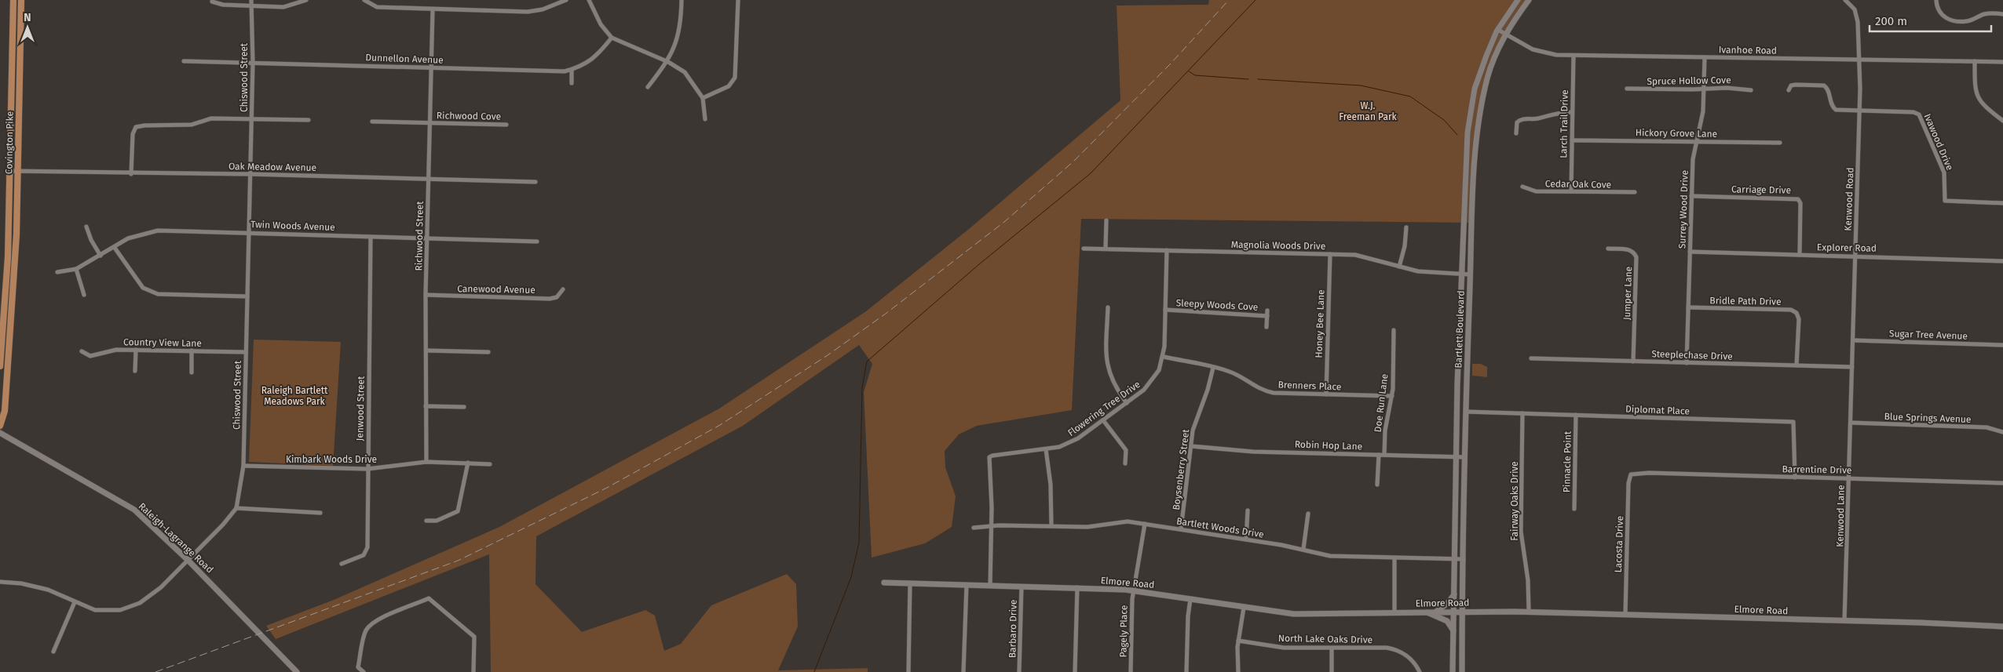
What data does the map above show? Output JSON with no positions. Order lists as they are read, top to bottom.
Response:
{
  "streets": {
    "main road": [
      "Covington Pike",
      "Bartlett Boulevard",
      "Raleigh-Lagrange Road",
      "Elmore Road"
    ],
    "street": [
      "Ivanhoe Road",
      "Dunnellon Avenue",
      "Chiswood Street",
      "Spruce Hollow Cove",
      "Richwood Cove",
      "Larch Trail Drive",
      "Hickory Grove Lane",
      "Ivawood Drive",
      "Oak Meadow Avenue",
      "Cedar Oak Cove",
      "Carriage Drive",
      "Kenwood Road",
      "Surrey Wood Drive",
      "Twin Woods Avenue",
      "Richwood Street",
      "Magnolia Woods Drive",
      "Explorer Road",
      "Canewood Avenue",
      "Jumper Lane",
      "Bridle Path Drive",
      "Sleepy Woods Cove",
      "Honey Bee Lane",
      "Sugar Tree Avenue",
      "Country View Lane",
      "Steeplechase Drive",
      "Brenners Place",
      "Doe Run Lane",
      "Jenwood Street",
      "Flowering Tree Drive",
      "Diplomat Place",
      "Blue Springs Avenue",
      "Robin Hop Lane",
      "Kimbark Woods Drive",
      "Pinnacle Point",
      "Boysenberry Street",
      "Barrentine Drive",
      "Fairway Oaks Drive",
      "Kenwood Lane",
      "Bartlett Woods Drive",
      "Lacosta Drive",
      "Barbaro Drive",
      "Pagely Place",
      "North Lake Oaks Drive"
    ]
  },
  "crossings": [
    ["Ivanhoe Road", "Larch Trail Drive"],
    ["Ivanhoe Road", "Kenwood Road"],
    ["Ivanhoe Road", "Surrey Wood Drive"],
    ["Ivanhoe Road", "Bartlett Boulevard"],
    ["Dunnellon Avenue", "Chiswood Street"],
    ["Dunnellon Avenue", "Richwood Street"],
    ["Chiswood Street", "Oak Meadow Avenue"],
    ["Chiswood Street", "Twin Woods Avenue"],
    ["Chiswood Street", "Country View Lane"],
    ["Chiswood Street", "Kimbark Woods Drive"],
    ["Chiswood Street", "Raleigh-Lagrange Road"],
    ["Spruce Hollow Cove", "Surrey Wood Drive"],
    ["Richwood Cove", "Richwood Street"],
    ["Larch Trail Drive", "Hickory Grove Lane"],
    ["Larch Trail Drive", "Cedar Oak Cove"],
    ["Hickory Grove Lane", "Surrey Wood Drive"],
    ["Ivawood Drive", "Kenwood Road"],
    ["Covington Pike", "Oak Meadow Avenue"],
    ["Oak Meadow Avenue", "Richwood Street"],
    ["Carriage Drive", "Surrey Wood Drive"],
    ["Carriage Drive", "Explorer Road"],
    ["Kenwood Road", "Explorer Road"],
    ["Kenwood Road", "Sugar Tree Avenue"],
    ["Kenwood Road", "Kenwood Lane"],
    ["Surrey Wood Drive", "Explorer Road"],
    ["Surrey Wood Drive", "Bridle Path Drive"],
    ["Surrey Wood Drive", "Steeplechase Drive"],
    ["Twin Woods Avenue", "Richwood Street"],
    ["Twin Woods Avenue", "Jenwood Street"],
    ["Richwood Street", "Canewood Avenue"],
    ["Richwood Street", "Kimbark Woods Drive"],
    ["Magnolia Woods Drive", "Honey Bee Lane"],
    ["Magnolia Woods Drive", "Bartlett Boulevard"],
    ["Magnolia Woods Drive", "Flowering Tree Drive"],
    ["Jumper Lane", "Steeplechase Drive"],
    ["Bridle Path Drive", "Steeplechase Drive"],
    ["Sleepy Woods Cove", "Flowering Tree Drive"],
    ["Honey Bee Lane", "Brenners Place"],
    ["Bartlett Boulevard", "Diplomat Place"],
    ["Bartlett Boulevard", "Robin Hop Lane"],
    ["Bartlett Boulevard", "Bartlett Woods Drive"],
    ["Bartlett Boulevard", "Elmore Road"],
    ["Sugar Tree Avenue", "Kenwood Lane"],
    ["Steeplechase Drive", "Kenwood Lane"],
    ["Brenners Place", "Doe Run Lane"],
    ["Brenners Place", "Flowering Tree Drive"],
    ["Brenners Place", "Boysenberry Street"],
    ["Doe Run Lane", "Robin Hop Lane"],
    ["Jenwood Street", "Kimbark Woods Drive"],
    ["Flowering Tree Drive", "Bartlett Woods Drive"],
    ["Flowering Tree Drive", "Elmore Road"],
    ["Diplomat Place", "Pinnacle Point"],
    ["Diplomat Place", "Barrentine Drive"],
    ["Diplomat Place", "Fairway Oaks Drive"],
    ["Blue Springs Avenue", "Kenwood Lane"],
    ["Robin Hop Lane", "Boysenberry Street"],
    ["Boysenberry Street", "Bartlett Woods Drive"],
    ["Barrentine Drive", "Kenwood Lane"],
    ["Barrentine Drive", "Lacosta Drive"],
    ["Fairway Oaks Drive", "Elmore Road"],
    ["Kenwood Lane", "Elmore Road"],
    ["Bartlett Woods Drive", "Pagely Place"],
    ["Lacosta Drive", "Elmore Road"],
    ["Elmore Road", "Barbaro Drive"],
    ["Elmore Road", "Pagely Place"]
  ],
  "parks": ["W.J. Freeman Park", "Raleigh Bartlett Meadows Park"],
  "scale_bar": "200 m",
  "north": "top"
}
